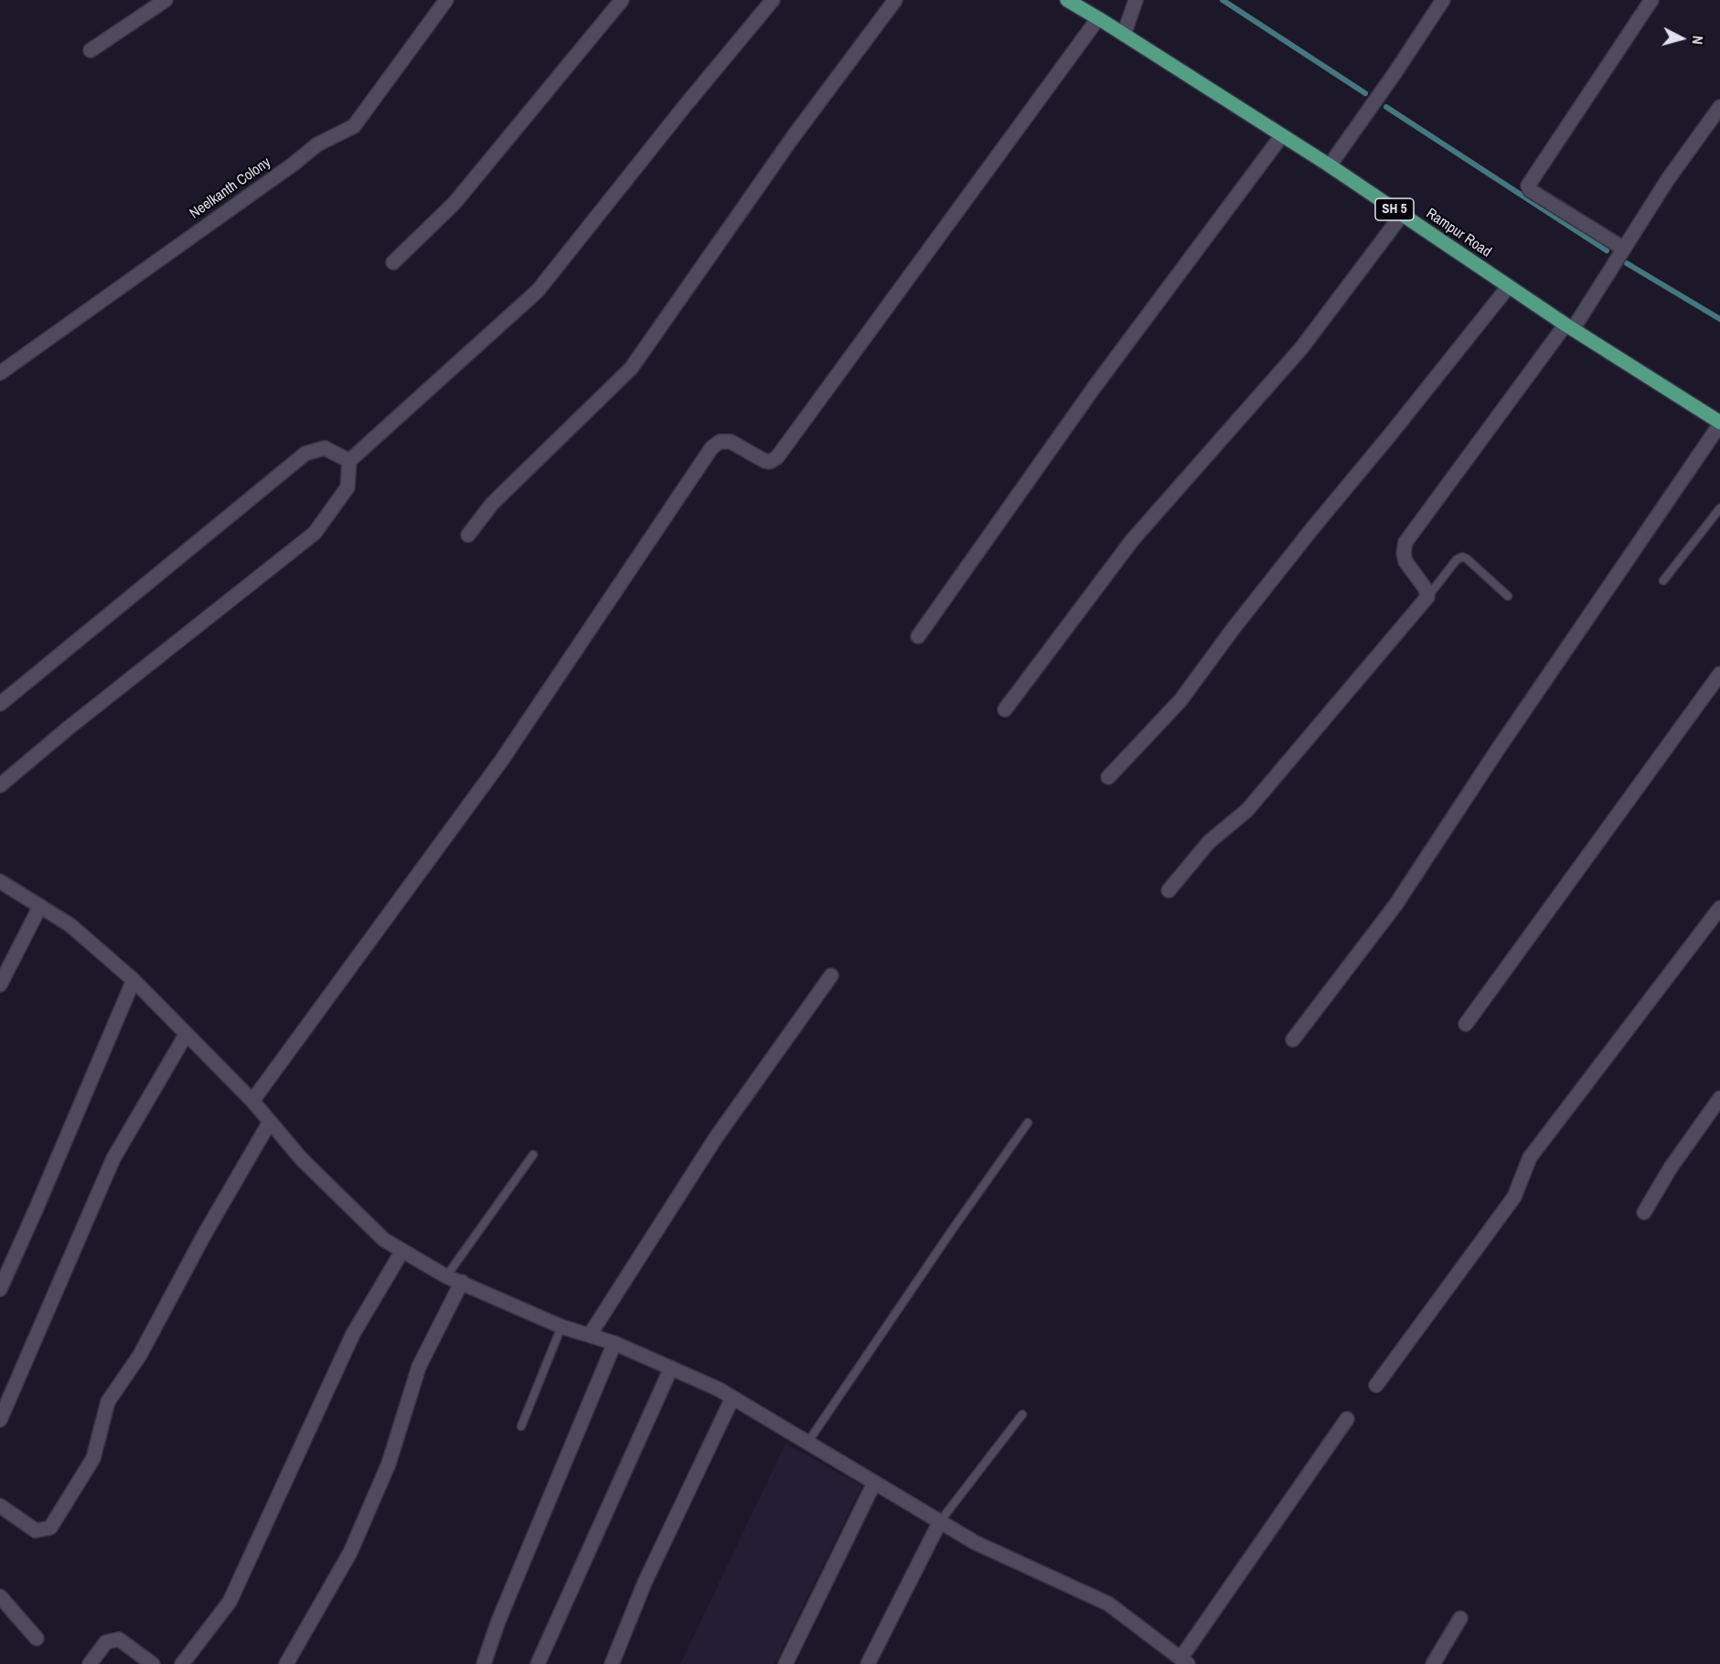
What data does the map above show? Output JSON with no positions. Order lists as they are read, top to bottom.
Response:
{
  "streets": {
    "main road": ["SH 5", "Rampur Road"],
    "street": ["Neelkanth Colony"]
  },
  "north": "right"
}
